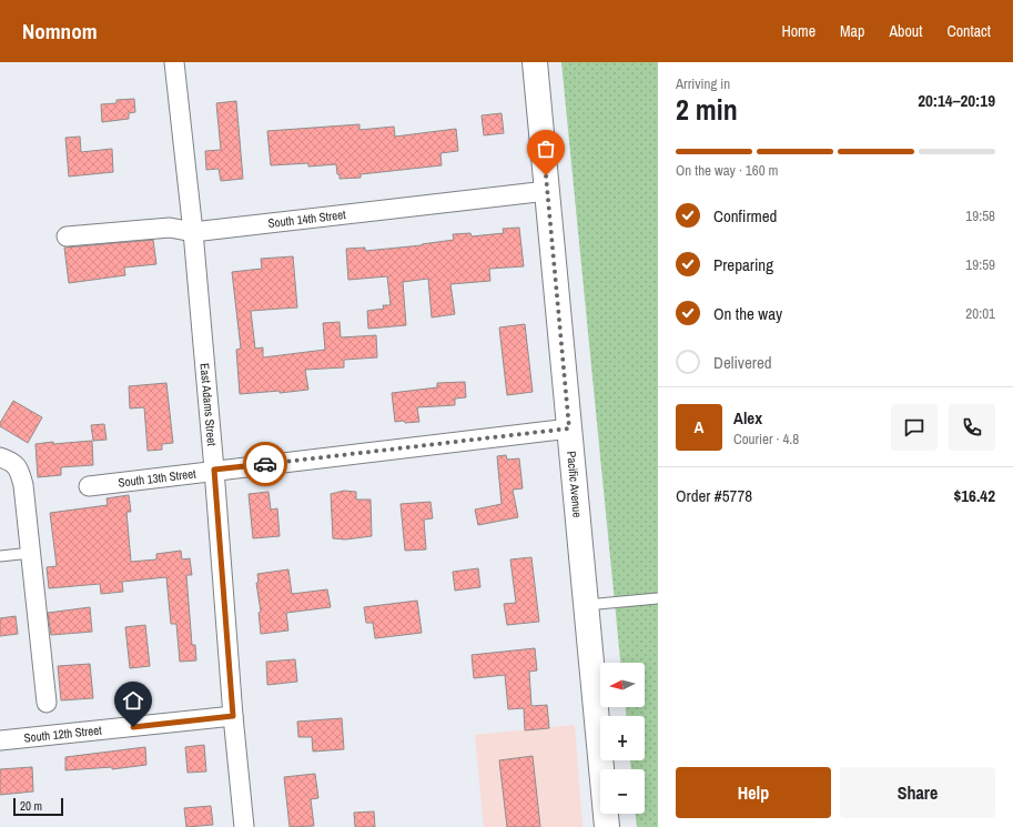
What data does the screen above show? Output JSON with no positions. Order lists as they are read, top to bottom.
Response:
{
  "streets": {
    "street": [
      "South 14th Street",
      "East Adams Street",
      "South 13th Street",
      "Pacific Avenue",
      "South 12th Street"
    ]
  },
  "crossings": [
    ["South 14th Street", "East Adams Street"],
    ["South 14th Street", "Pacific Avenue"],
    ["East Adams Street", "South 13th Street"],
    ["East Adams Street", "South 12th Street"],
    ["South 13th Street", "Pacific Avenue"]
  ],
  "scale_bar": "20 m",
  "north": "left",
  "page": {
    "header": "Nomnom",
    "nav": [
      "Home",
      "Map",
      "About",
      "Contact"
    ],
    "heading": ["2 min", "Arriving in", "20:14–20:19"],
    "panel": [
      "Alex",
      "Courier · 4.8",
      "Order #5778",
      "$16.42"
    ],
    "bar": "On the way · 160 m",
    "list": [
      ["Confirmed", "19:58"],
      ["Preparing", "19:59"],
      ["On the way", "20:01"],
      "Delivered"
    ],
    "round": "A",
    "map_buttons": ["+", "−"],
    "buttons": ["Help", "Share"],
    "scale": "20 m"
  }
}
